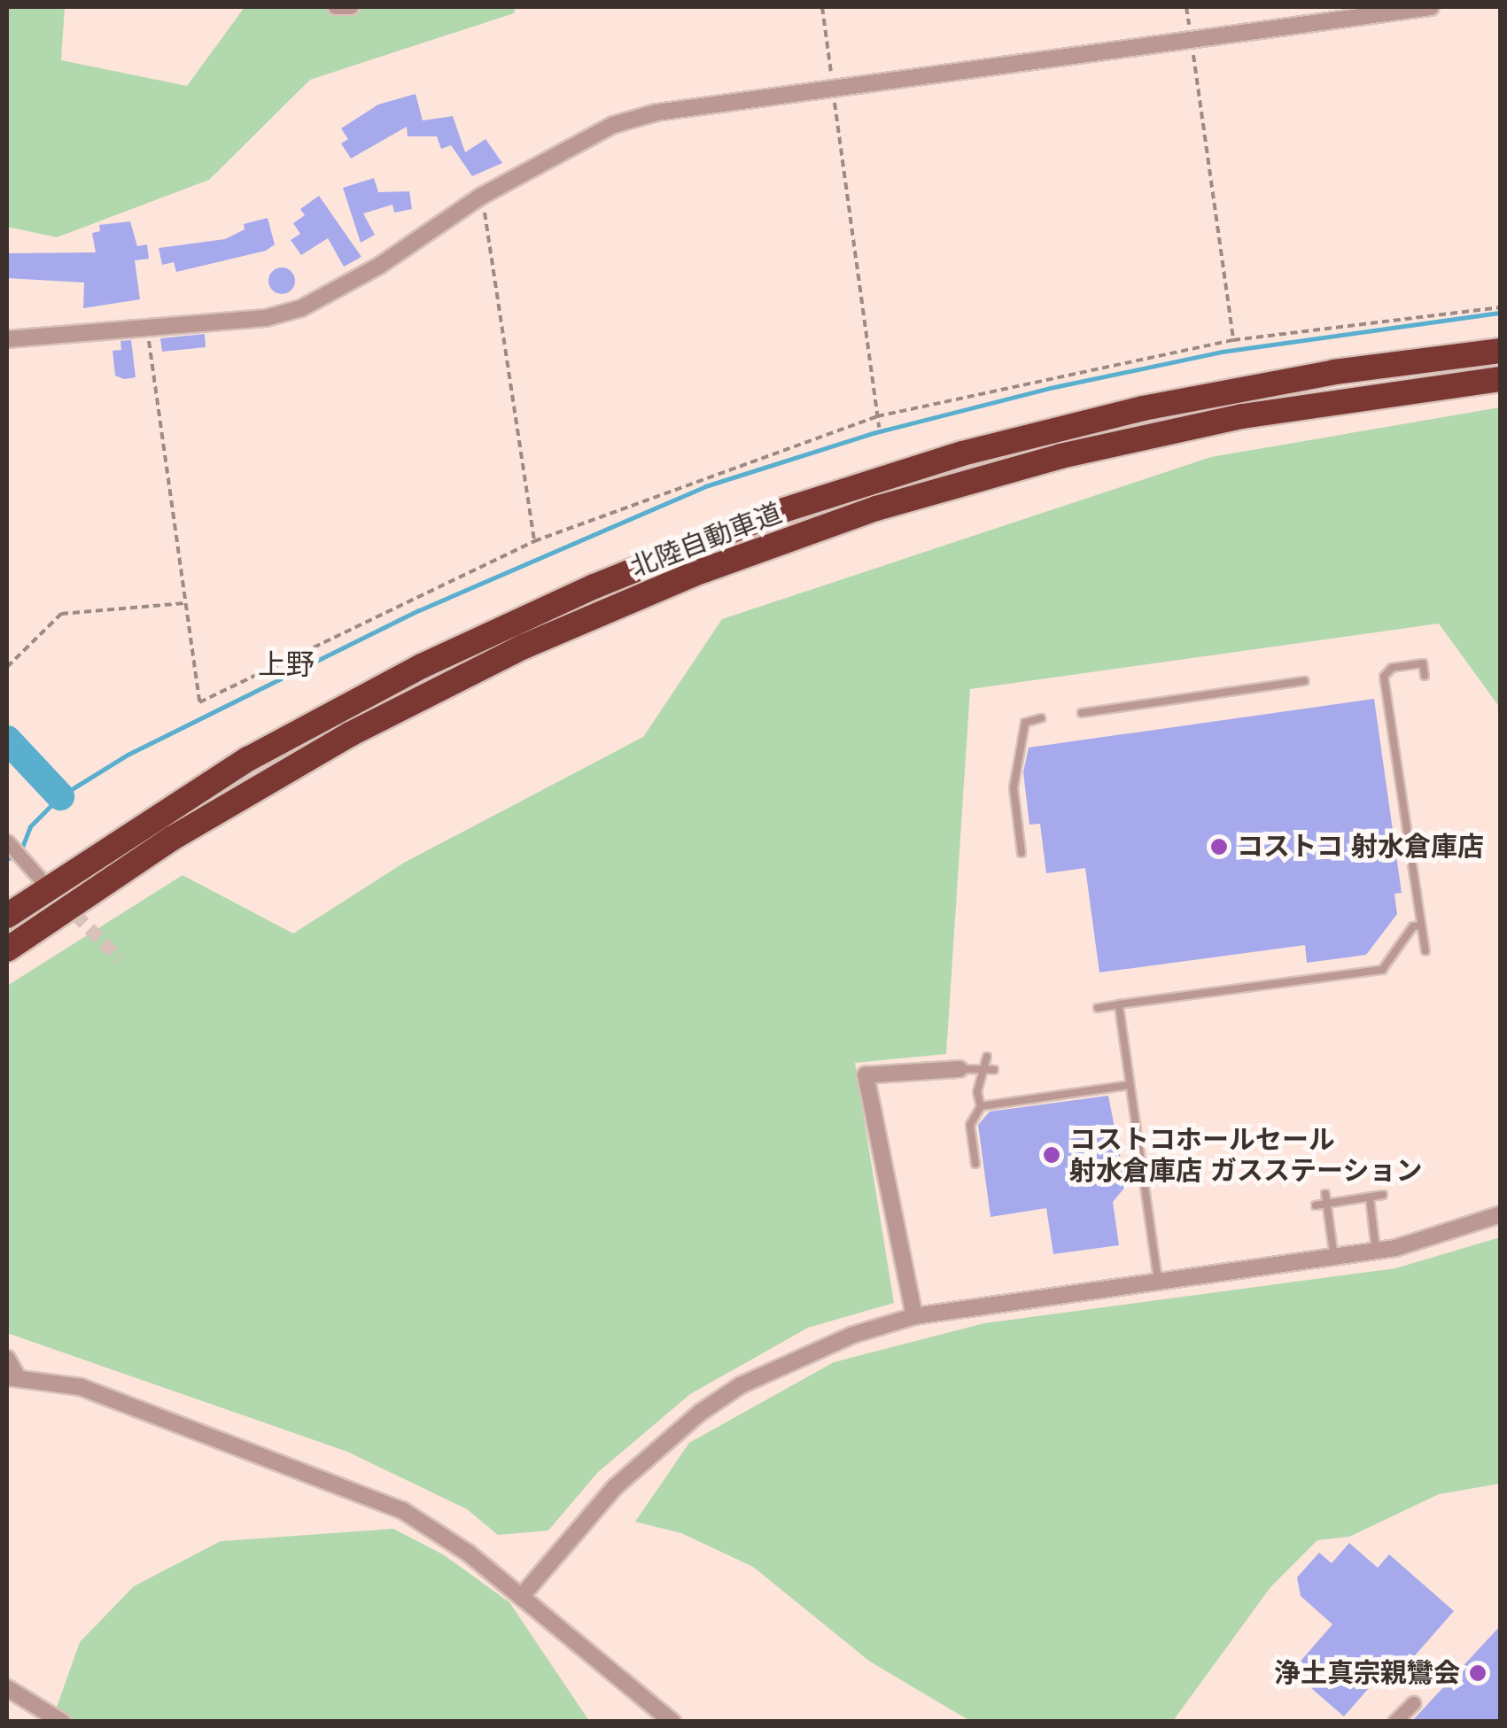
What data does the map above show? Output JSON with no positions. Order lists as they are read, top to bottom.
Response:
{
  "streets": {
    "highway": ["北陸自動車道"]
  },
  "districts": ["上野"],
  "places": ["コストコ 射水倉庫店", "コストコホールセール 射水倉庫店 ガスステーション", "浄土真宗親鸞会"]
}
